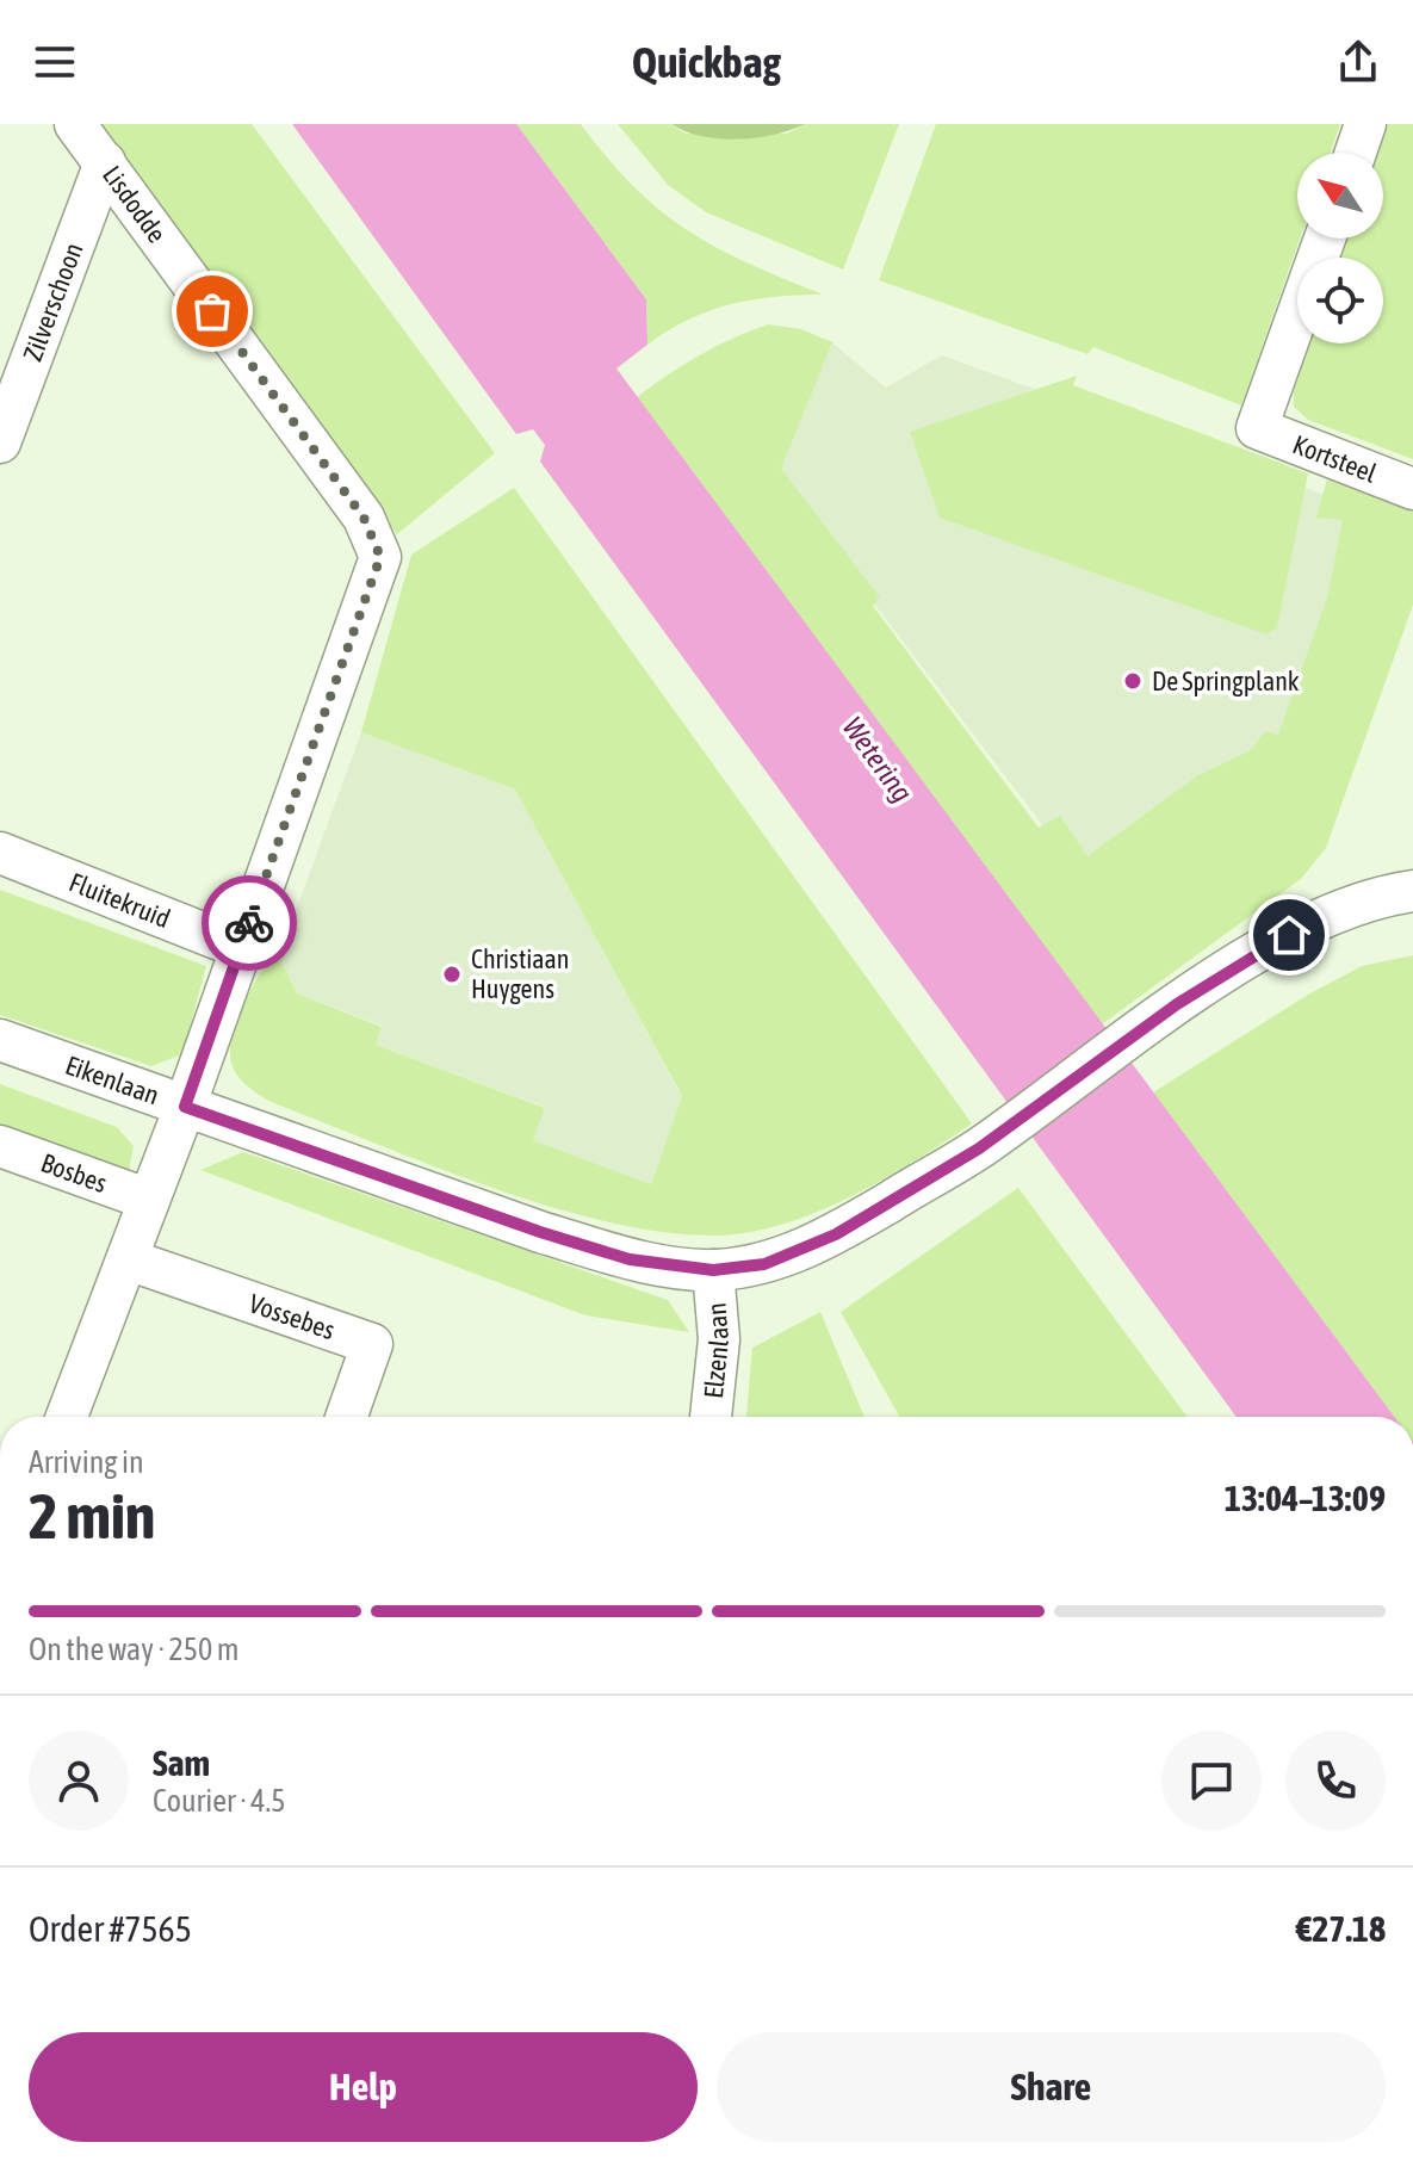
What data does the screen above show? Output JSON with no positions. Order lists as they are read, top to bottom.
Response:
{
  "streets": {
    "street": [
      "Lisdodde",
      "Zilverschoon",
      "Kortsteel",
      "Fluitekruid",
      "Eikenlaan",
      "Bosbes",
      "Vossebes",
      "Elzenlaan"
    ]
  },
  "crossings": [
    ["Lisdodde", "Zilverschoon"],
    ["Lisdodde", "Fluitekruid"],
    ["Lisdodde", "Eikenlaan"],
    ["Eikenlaan", "Elzenlaan"]
  ],
  "water": ["Wetering"],
  "places": ["De Springplank", "Christiaan Huygens"],
  "north": "top left",
  "page": {
    "header": "Quickbag",
    "heading": ["2 min", "Arriving in", "13:04–13:09"],
    "panel": [
      "Sam",
      "Courier · 4.5",
      "Order #7565",
      "€27.18"
    ],
    "bar": "On the way · 250 m",
    "buttons": ["Help", "Share"]
  }
}
